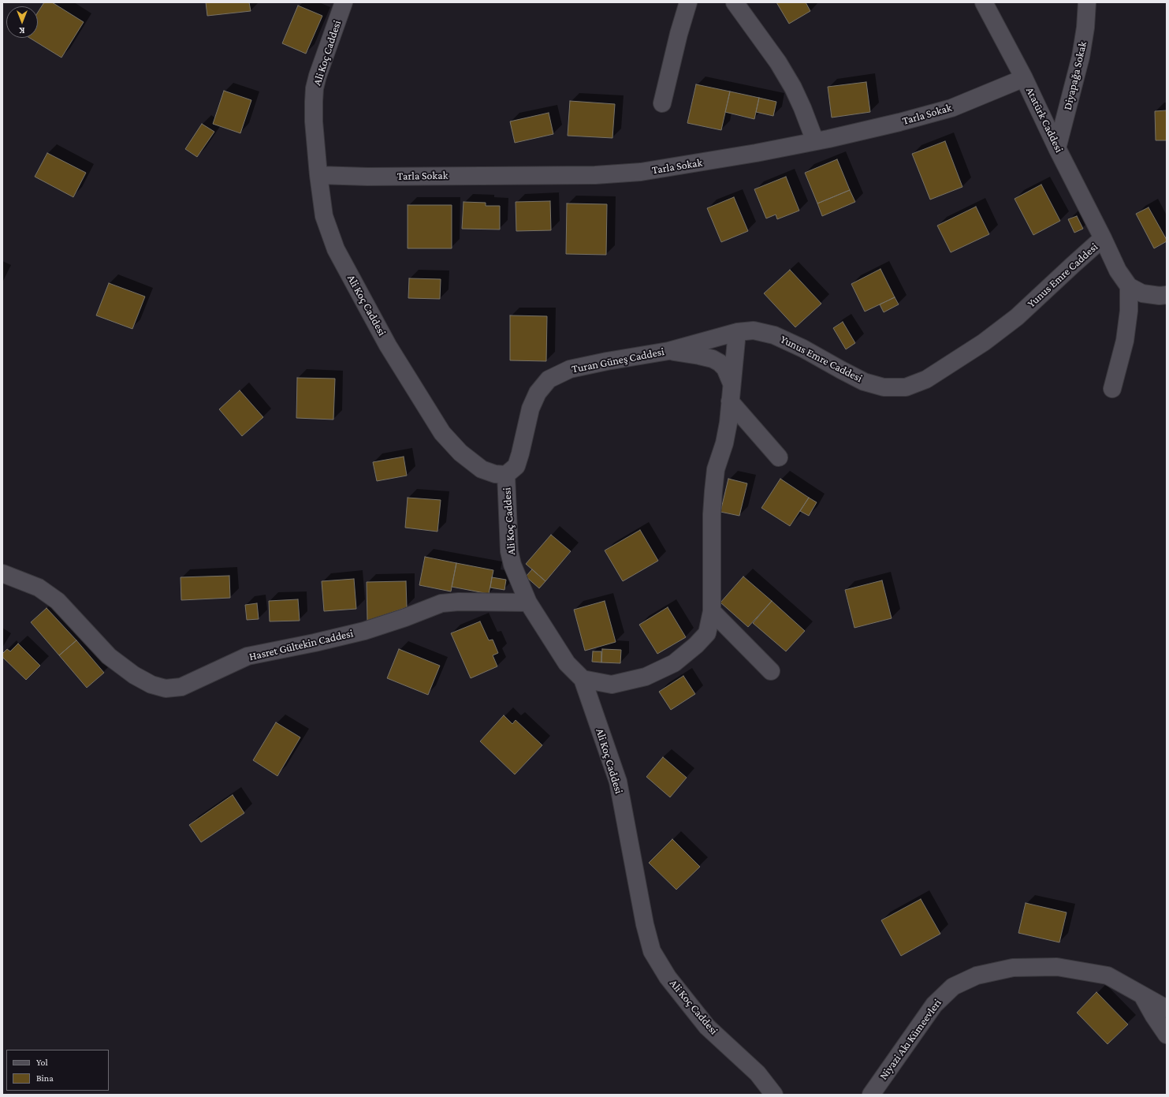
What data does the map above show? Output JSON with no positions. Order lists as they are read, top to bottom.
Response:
{
  "streets": {
    "street": [
      "Ali Koç Caddesi",
      "Diyapağa Sokak",
      "Tarla Sokak",
      "Atatürk Caddesi",
      "Yunus Emre Caddesi",
      "Turan Güneş Caddesi",
      "Hasret Gültekin Caddesi",
      "Niyazi Akı Kümeevleri"
    ]
  },
  "crossings": [
    ["Ali Koç Caddesi", "Tarla Sokak"],
    ["Ali Koç Caddesi", "Turan Güneş Caddesi"],
    ["Ali Koç Caddesi", "Hasret Gültekin Caddesi"],
    ["Diyapağa Sokak", "Atatürk Caddesi"],
    ["Tarla Sokak", "Atatürk Caddesi"],
    ["Atatürk Caddesi", "Yunus Emre Caddesi"],
    ["Yunus Emre Caddesi", "Turan Güneş Caddesi"]
  ],
  "legend": ["Yol", "Bina"],
  "north": "bottom"
}
